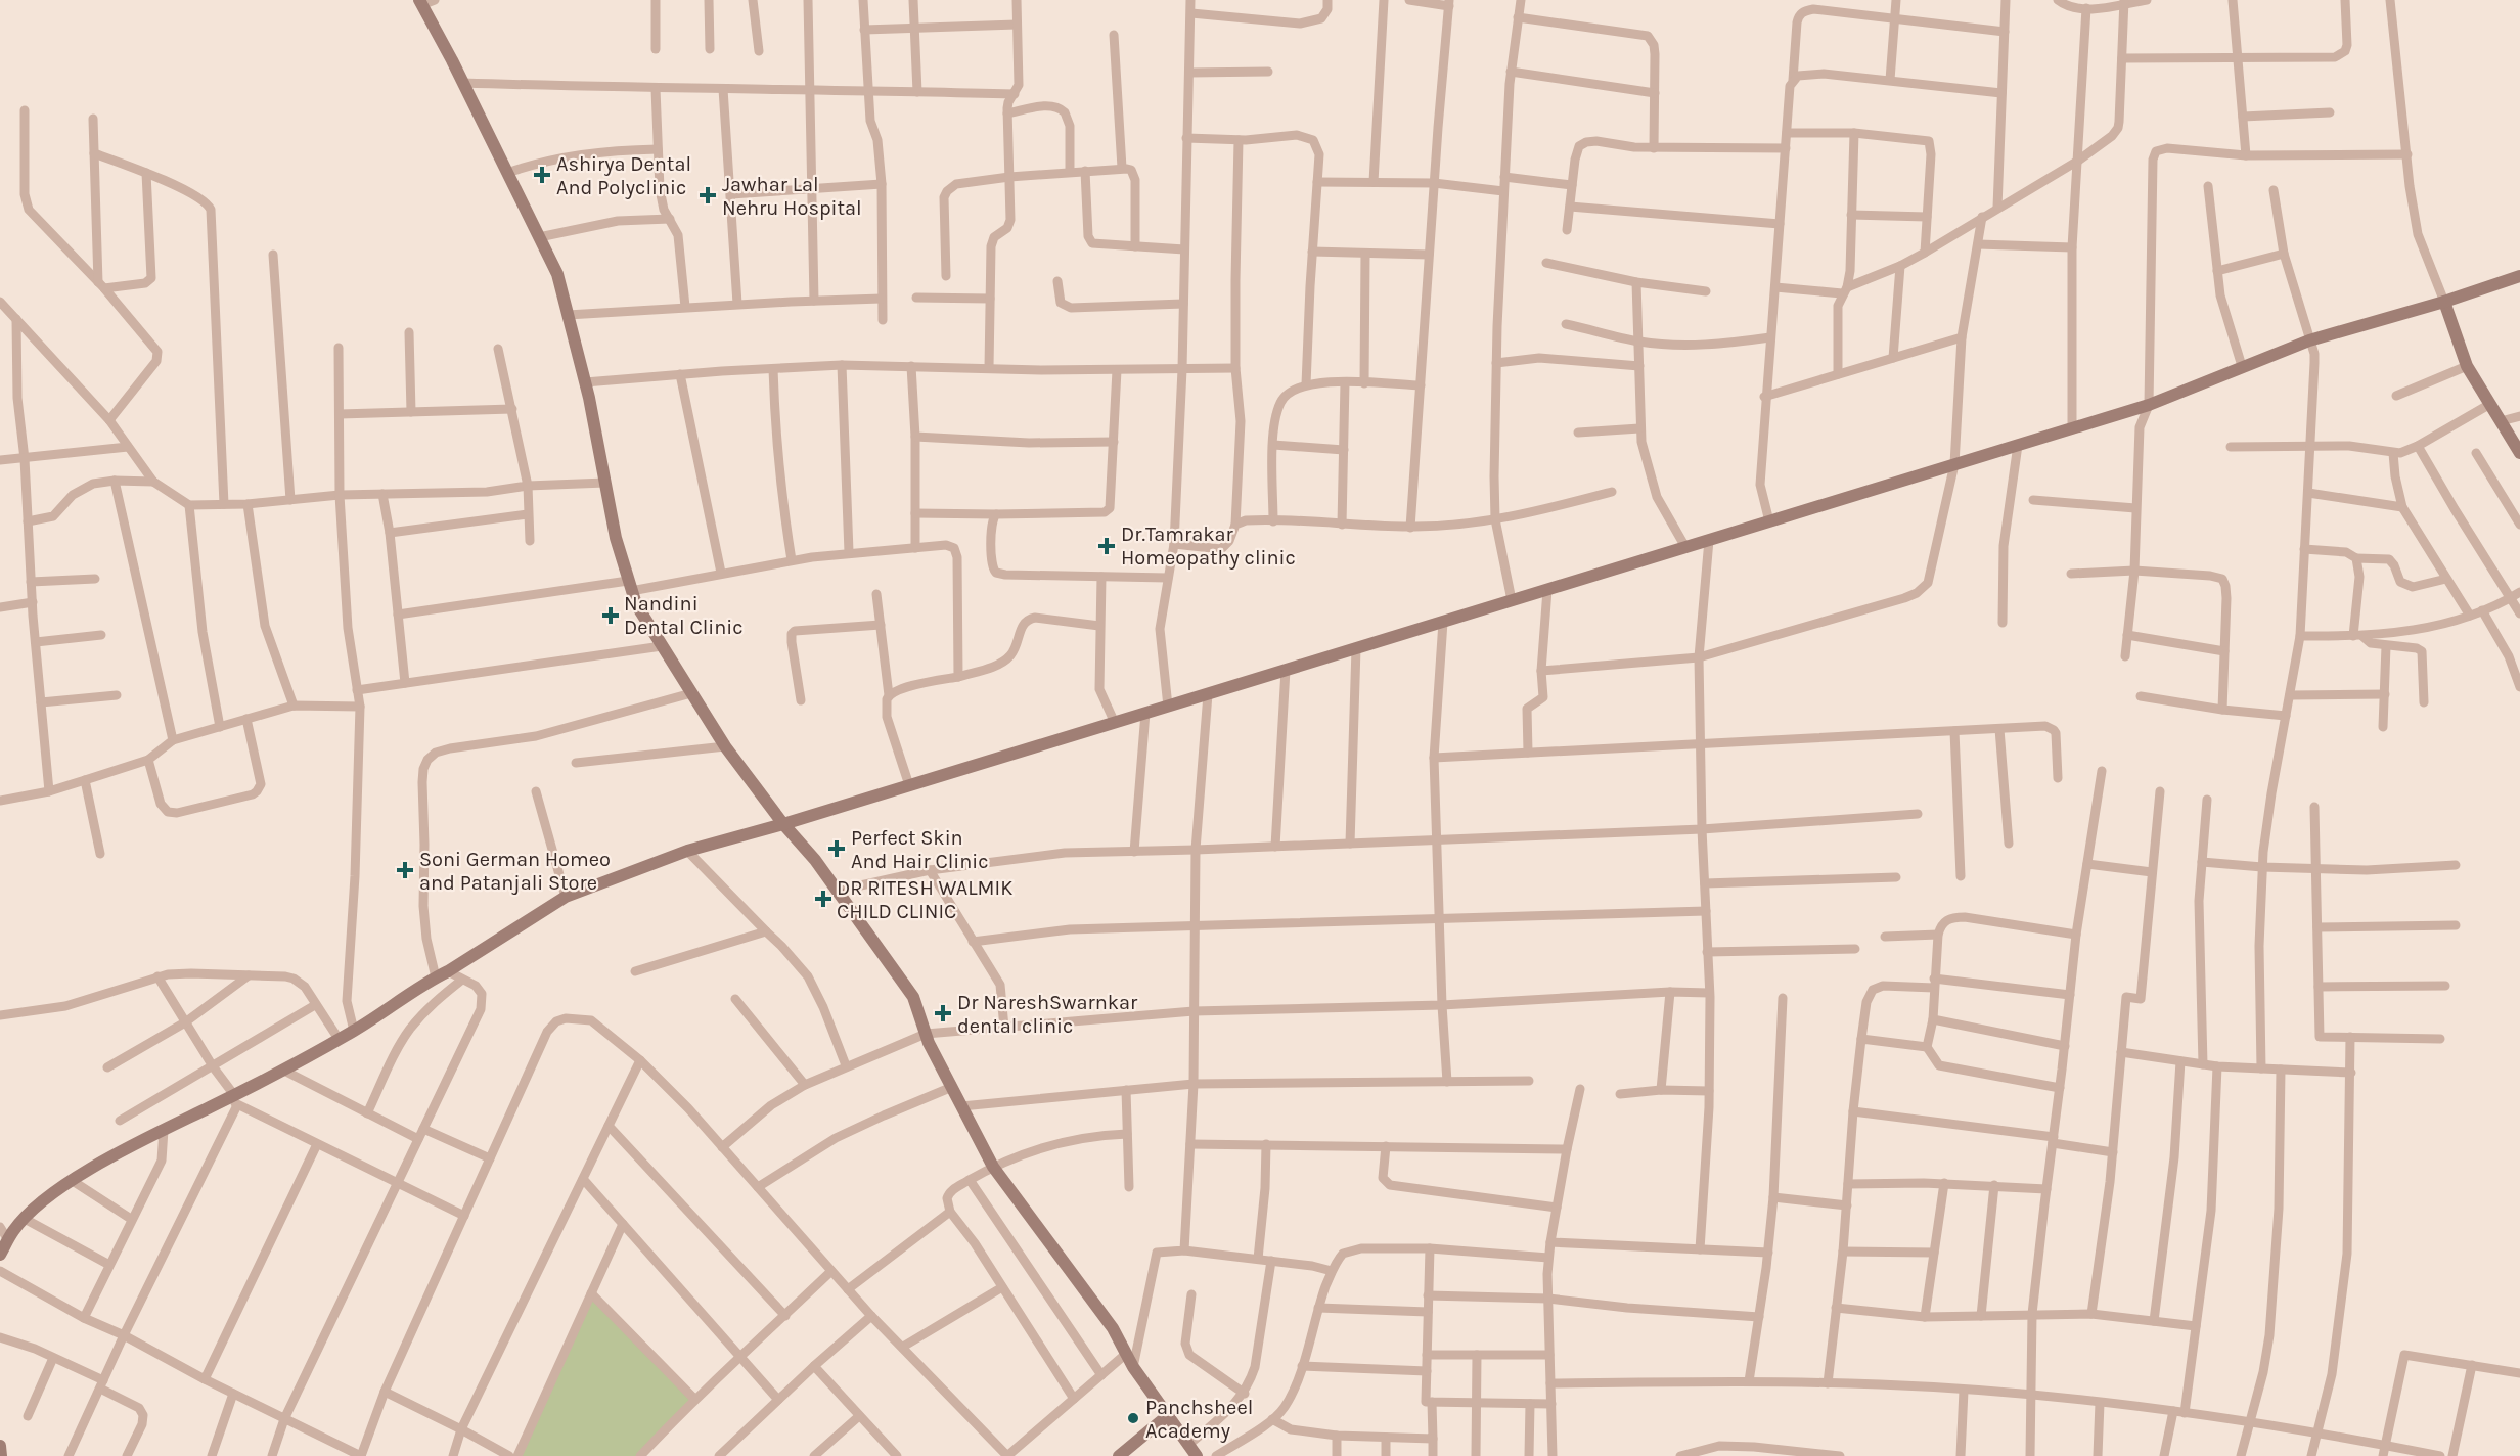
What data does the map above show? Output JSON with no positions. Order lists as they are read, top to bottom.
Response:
{
  "places": {
    "health": [
      "Ashirya Dental And Polyclinic",
      "Jawhar Lal Nehru Hospital",
      "Dr.Tamrakar Homeopathy clinic",
      "Nandini Dental Clinic",
      "Perfect Skin And Hair Clinic",
      "Soni German Homeo and Patanjali Store",
      "DR RITESH WALMIK CHILD CLINIC",
      "Dr NareshSwarnkar dental clinic"
    ],
    "other": ["Panchsheel Academy"]
  }
}
